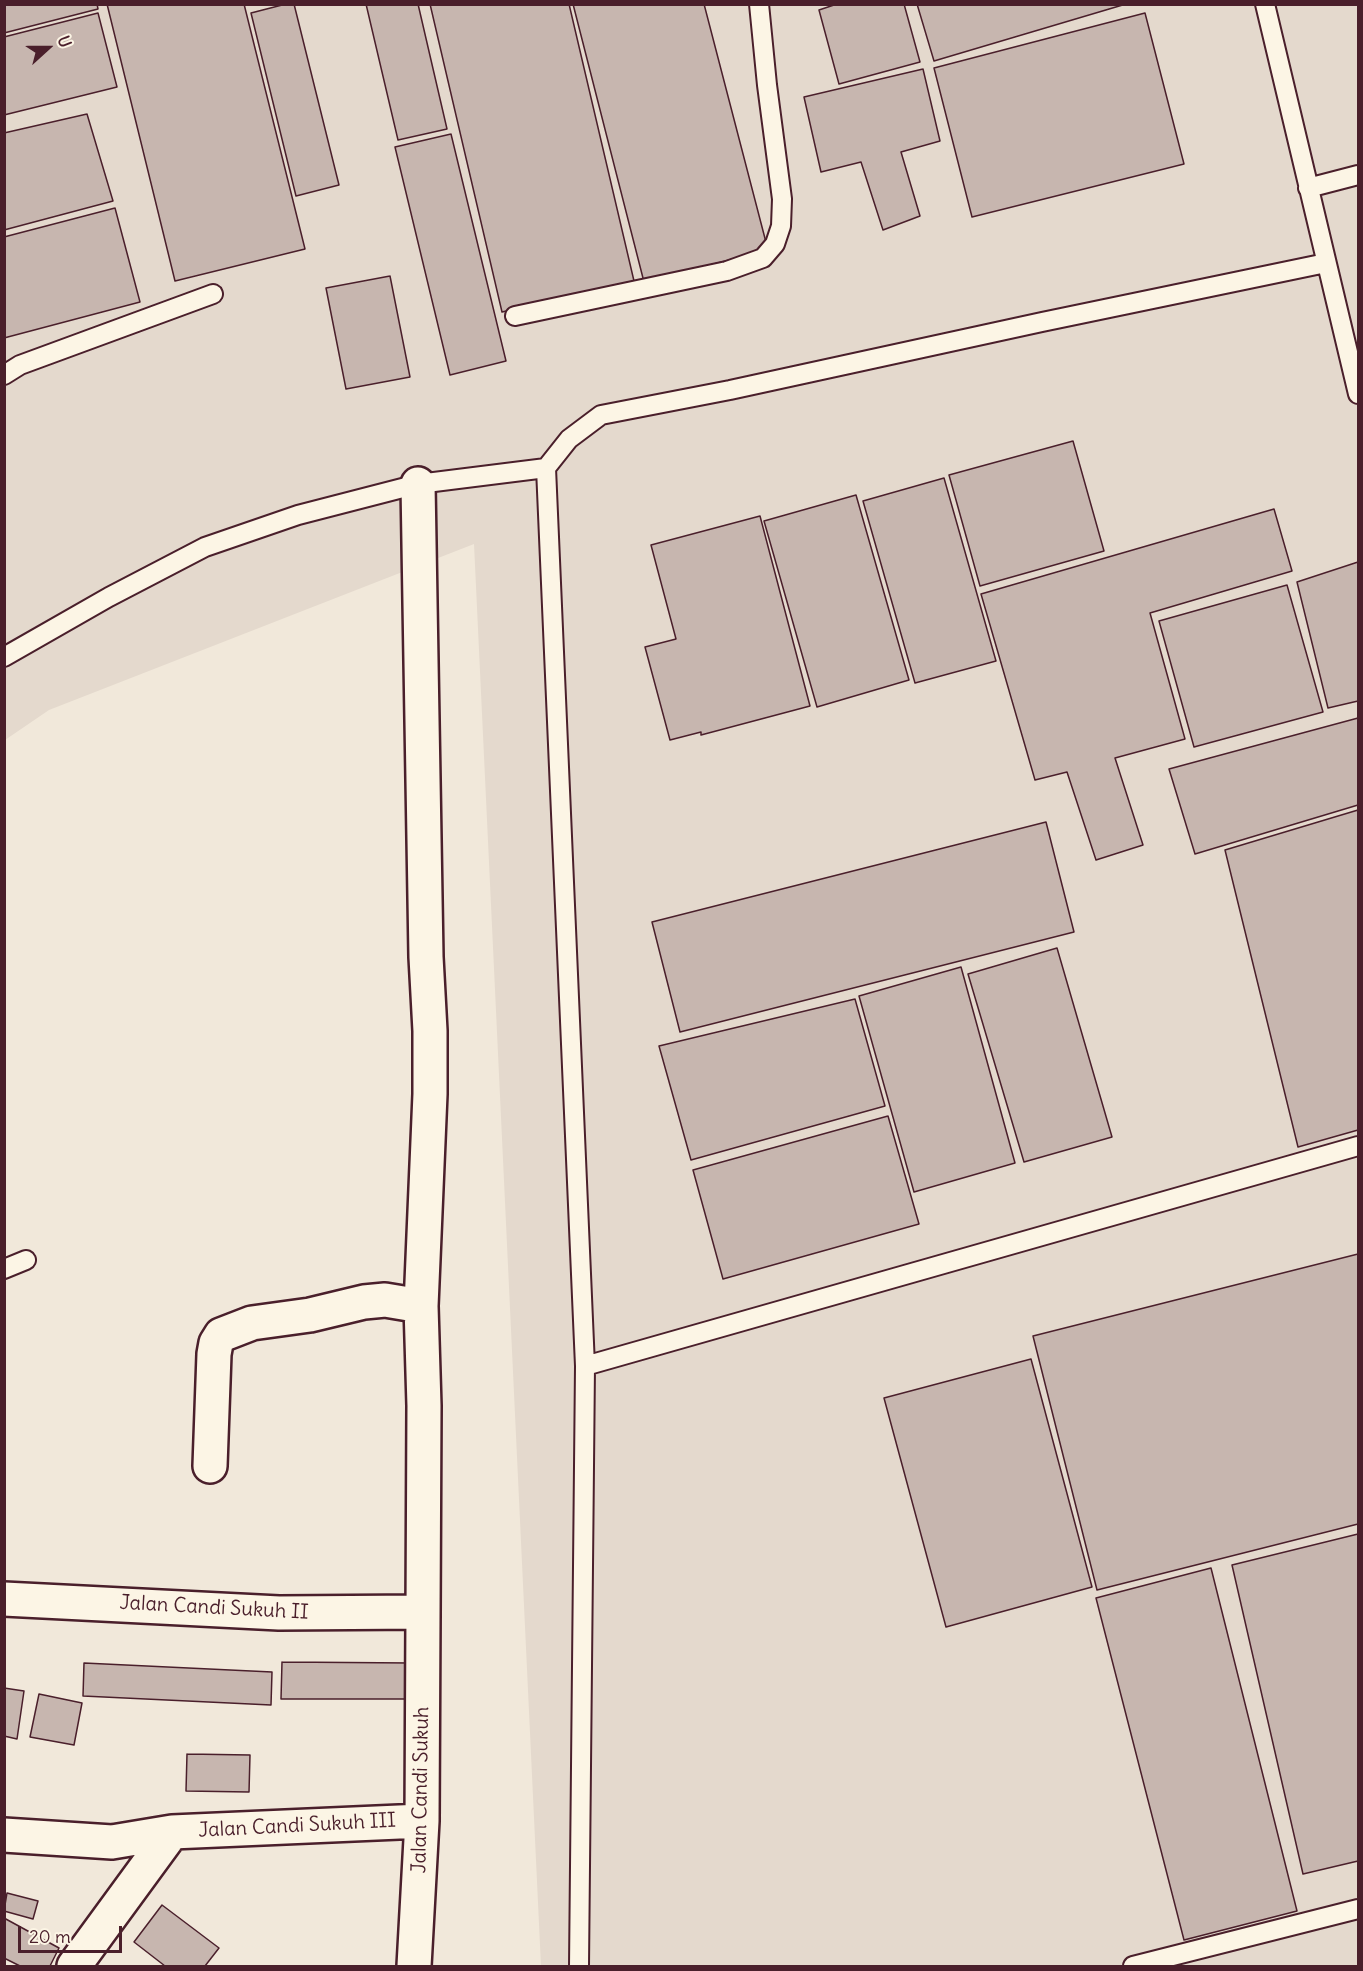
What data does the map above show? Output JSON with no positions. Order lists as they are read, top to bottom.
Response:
{
  "streets": {
    "street": ["Jalan Candi Sukuh II", "Jalan Candi Sukuh", "Jalan Candi Sukuh III"]
  },
  "crossings": [
    ["Jalan Candi Sukuh II", "Jalan Candi Sukuh"],
    ["Jalan Candi Sukuh", "Jalan Candi Sukuh III"]
  ],
  "scale_bar": "20 m",
  "north": "right"
}
